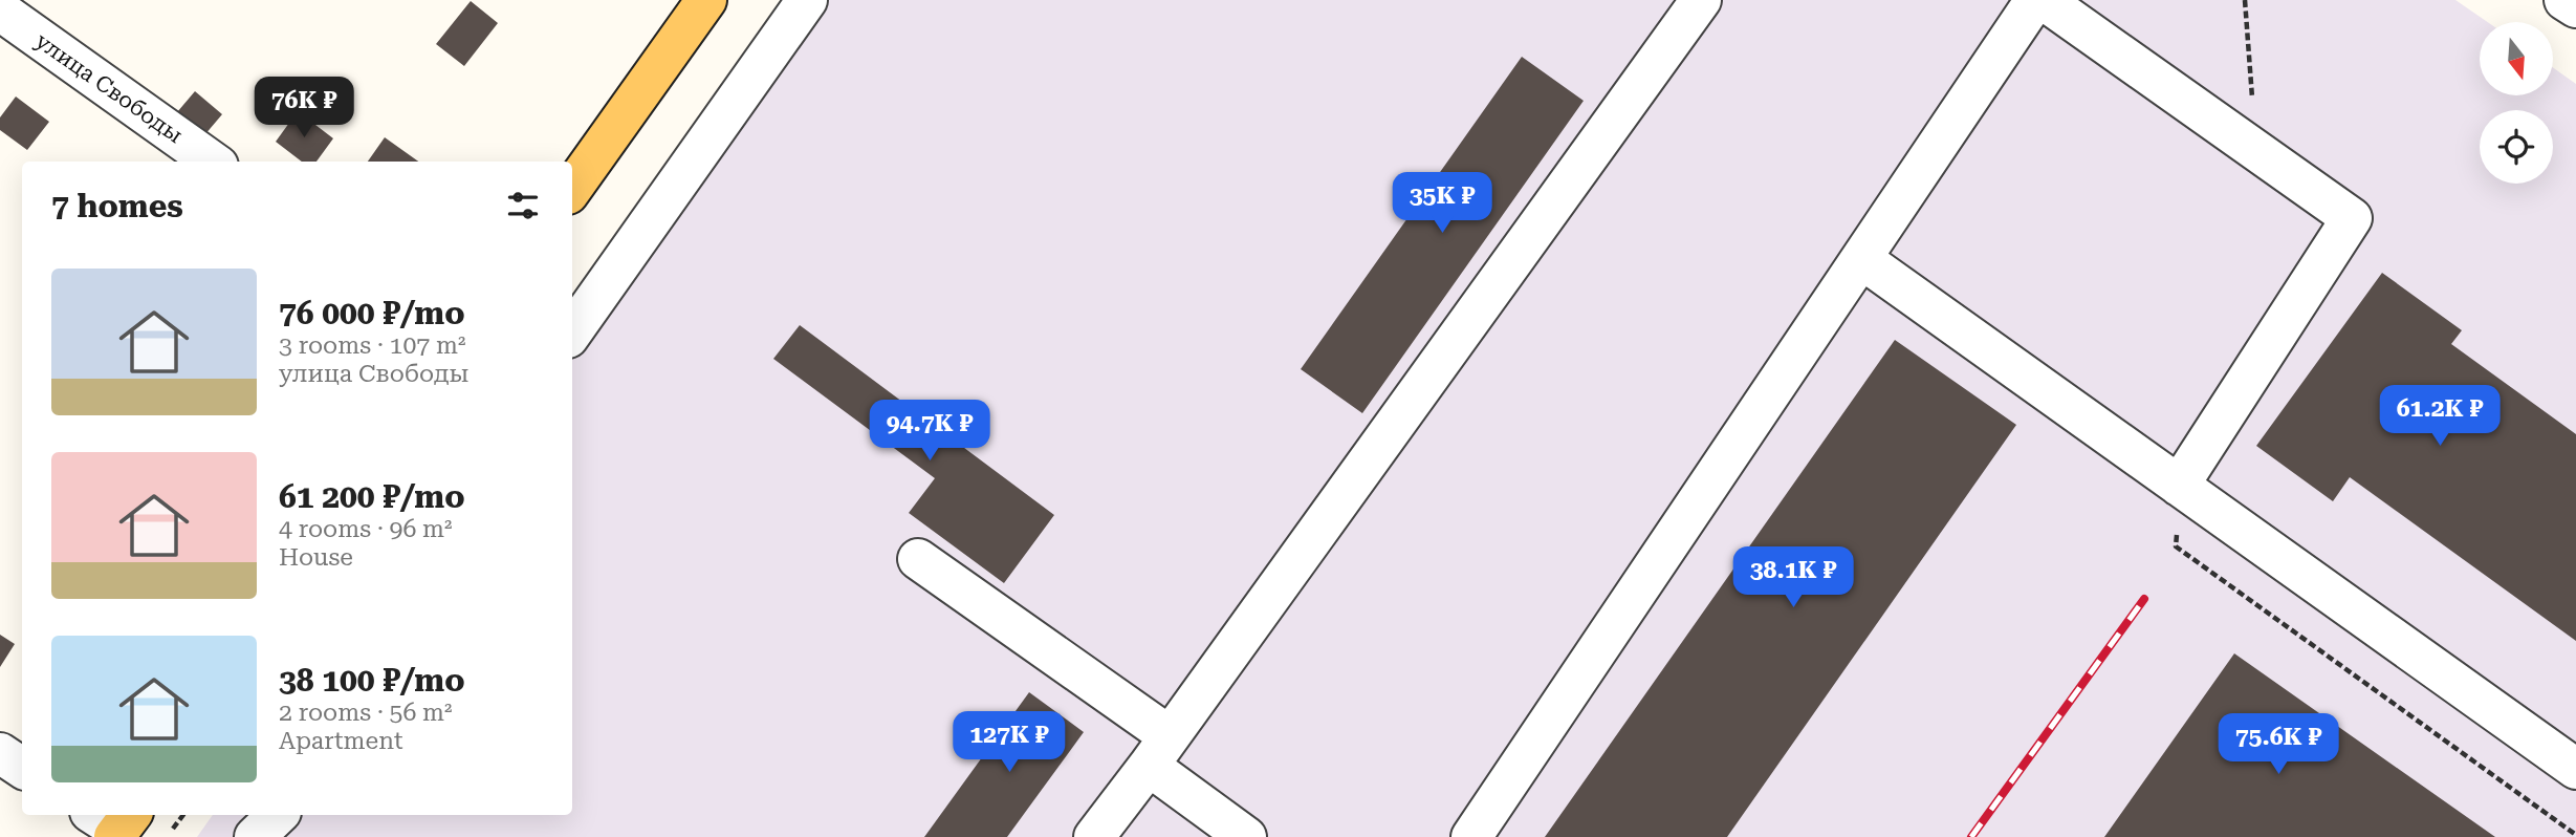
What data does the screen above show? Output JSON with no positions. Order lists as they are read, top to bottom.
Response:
{
  "streets": {
    "street": ["улица Свободы"]
  },
  "north": "bottom",
  "page": {
    "price": [
      "76K ₽",
      "35K ₽",
      "61.2K ₽",
      "94.7K ₽",
      "38.1K ₽",
      "127K ₽",
      "75.6K ₽"
    ],
    "heading": "7 homes",
    "list": [
      {
        "name": "76 000 ₽/mo",
        "note": "3 rooms · 107 m² · улица Свободы"
      },
      {
        "name": "61 200 ₽/mo",
        "note": "4 rooms · 96 m² · House"
      },
      {
        "name": "38 100 ₽/mo",
        "note": "2 rooms · 56 m² · Apartment"
      }
    ]
  }
}
